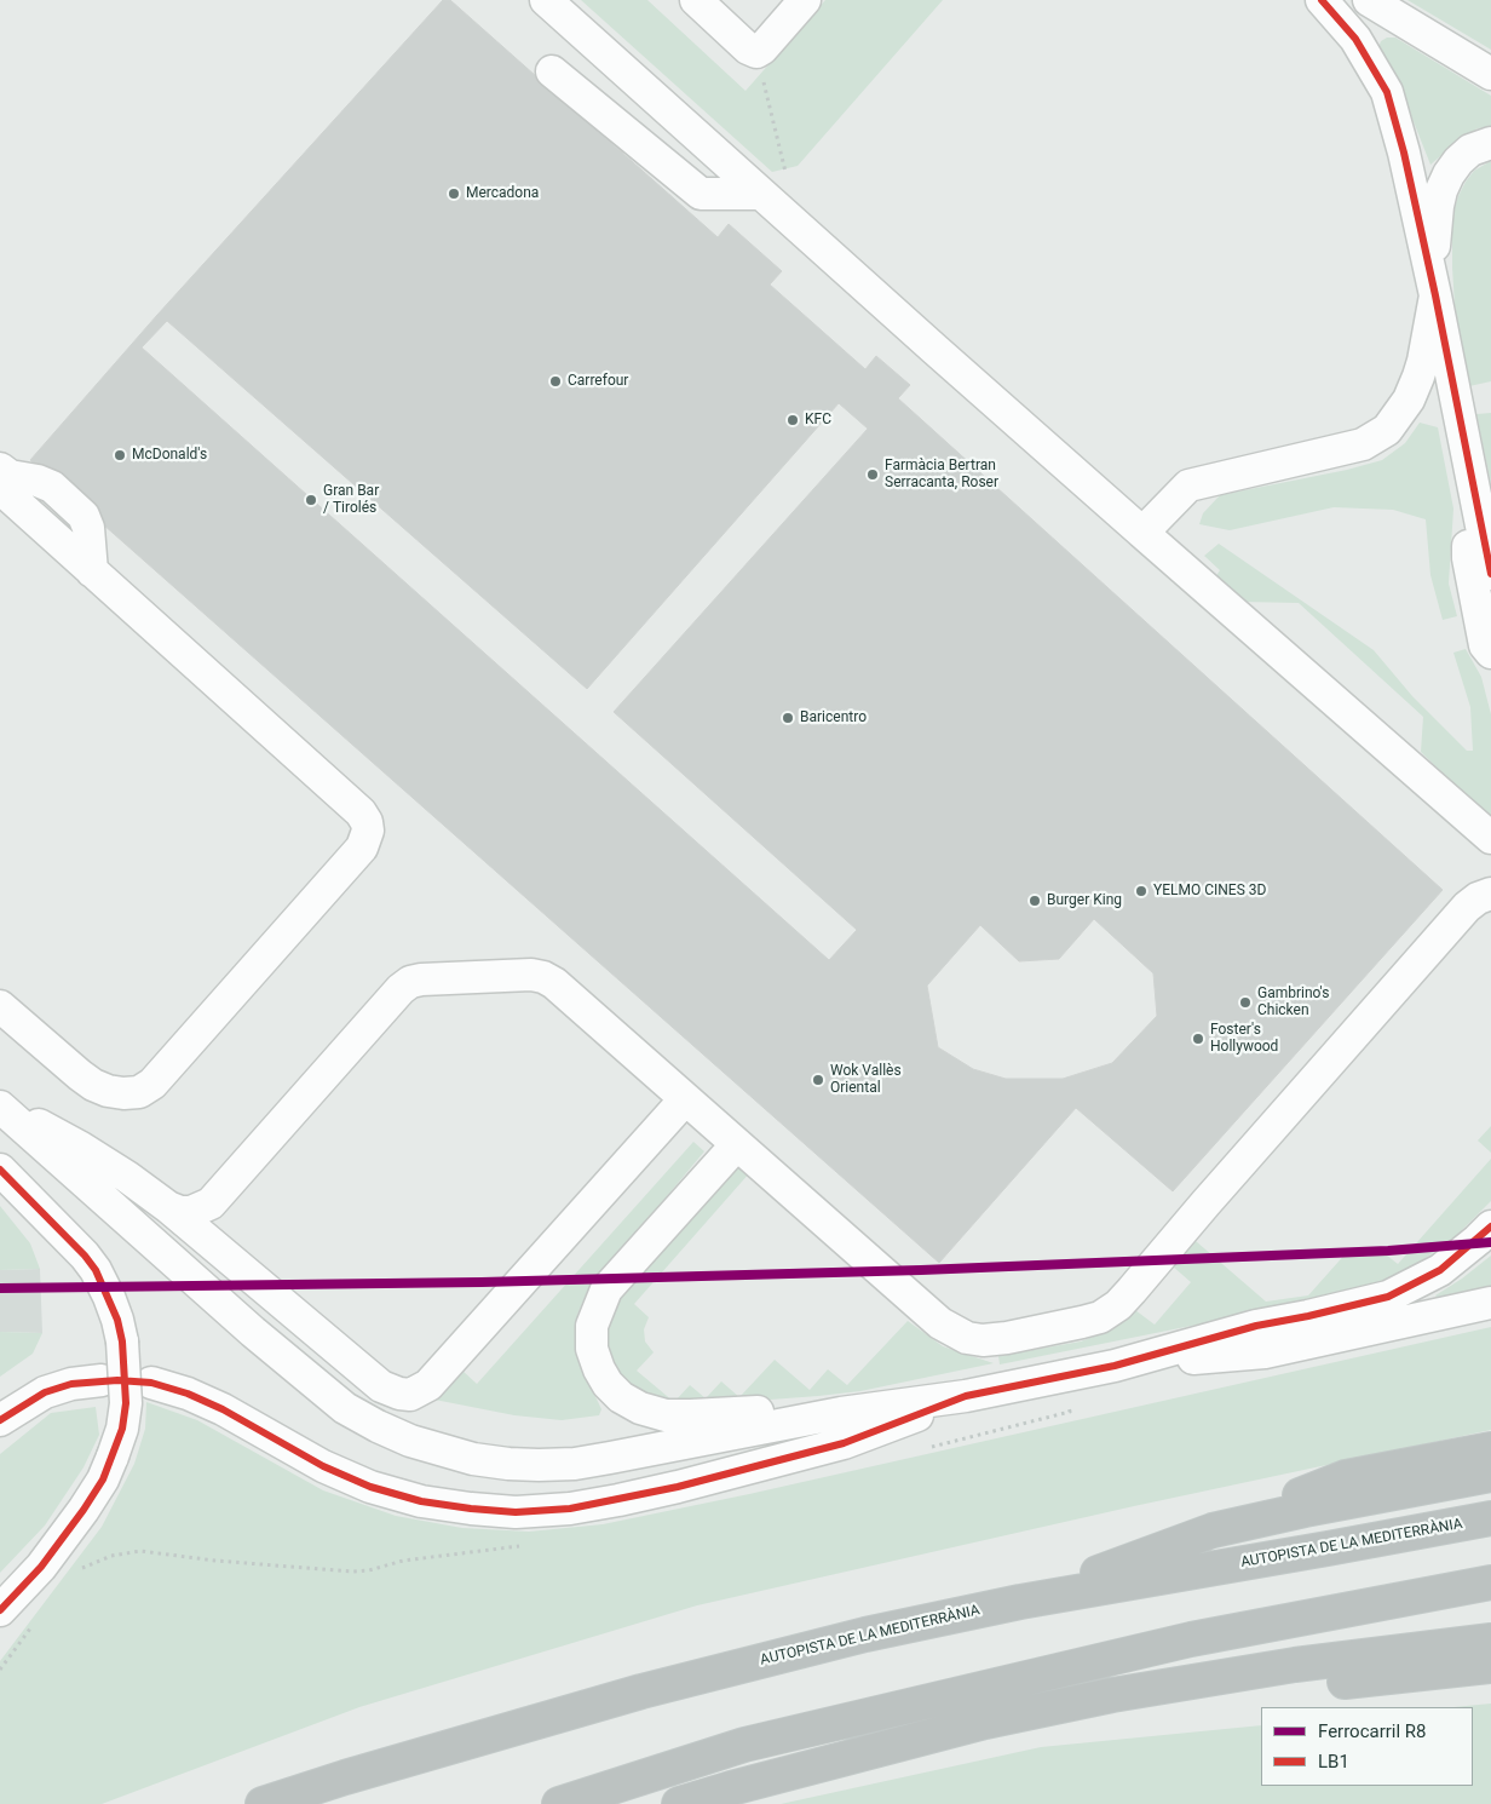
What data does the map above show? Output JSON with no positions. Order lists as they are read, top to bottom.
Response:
{
  "streets": {
    "highway": ["AUTOPISTA DE LA MEDITERRÀNIA"]
  },
  "places": [
    "Mercadona",
    "Carrefour",
    "KFC",
    "McDonald's",
    "Farmàcia Bertran Serracanta, Roser",
    "Gran Bar / Tirolés",
    "Baricentro",
    "YELMO CINES 3D",
    "Burger King",
    "Gambrino's Chicken",
    "Foster's Hollywood",
    "Wok Vallès Oriental"
  ],
  "lines": ["transit line LB1", "rail line R8"],
  "legend": ["Ferrocarril R8", "LB1"]
}
